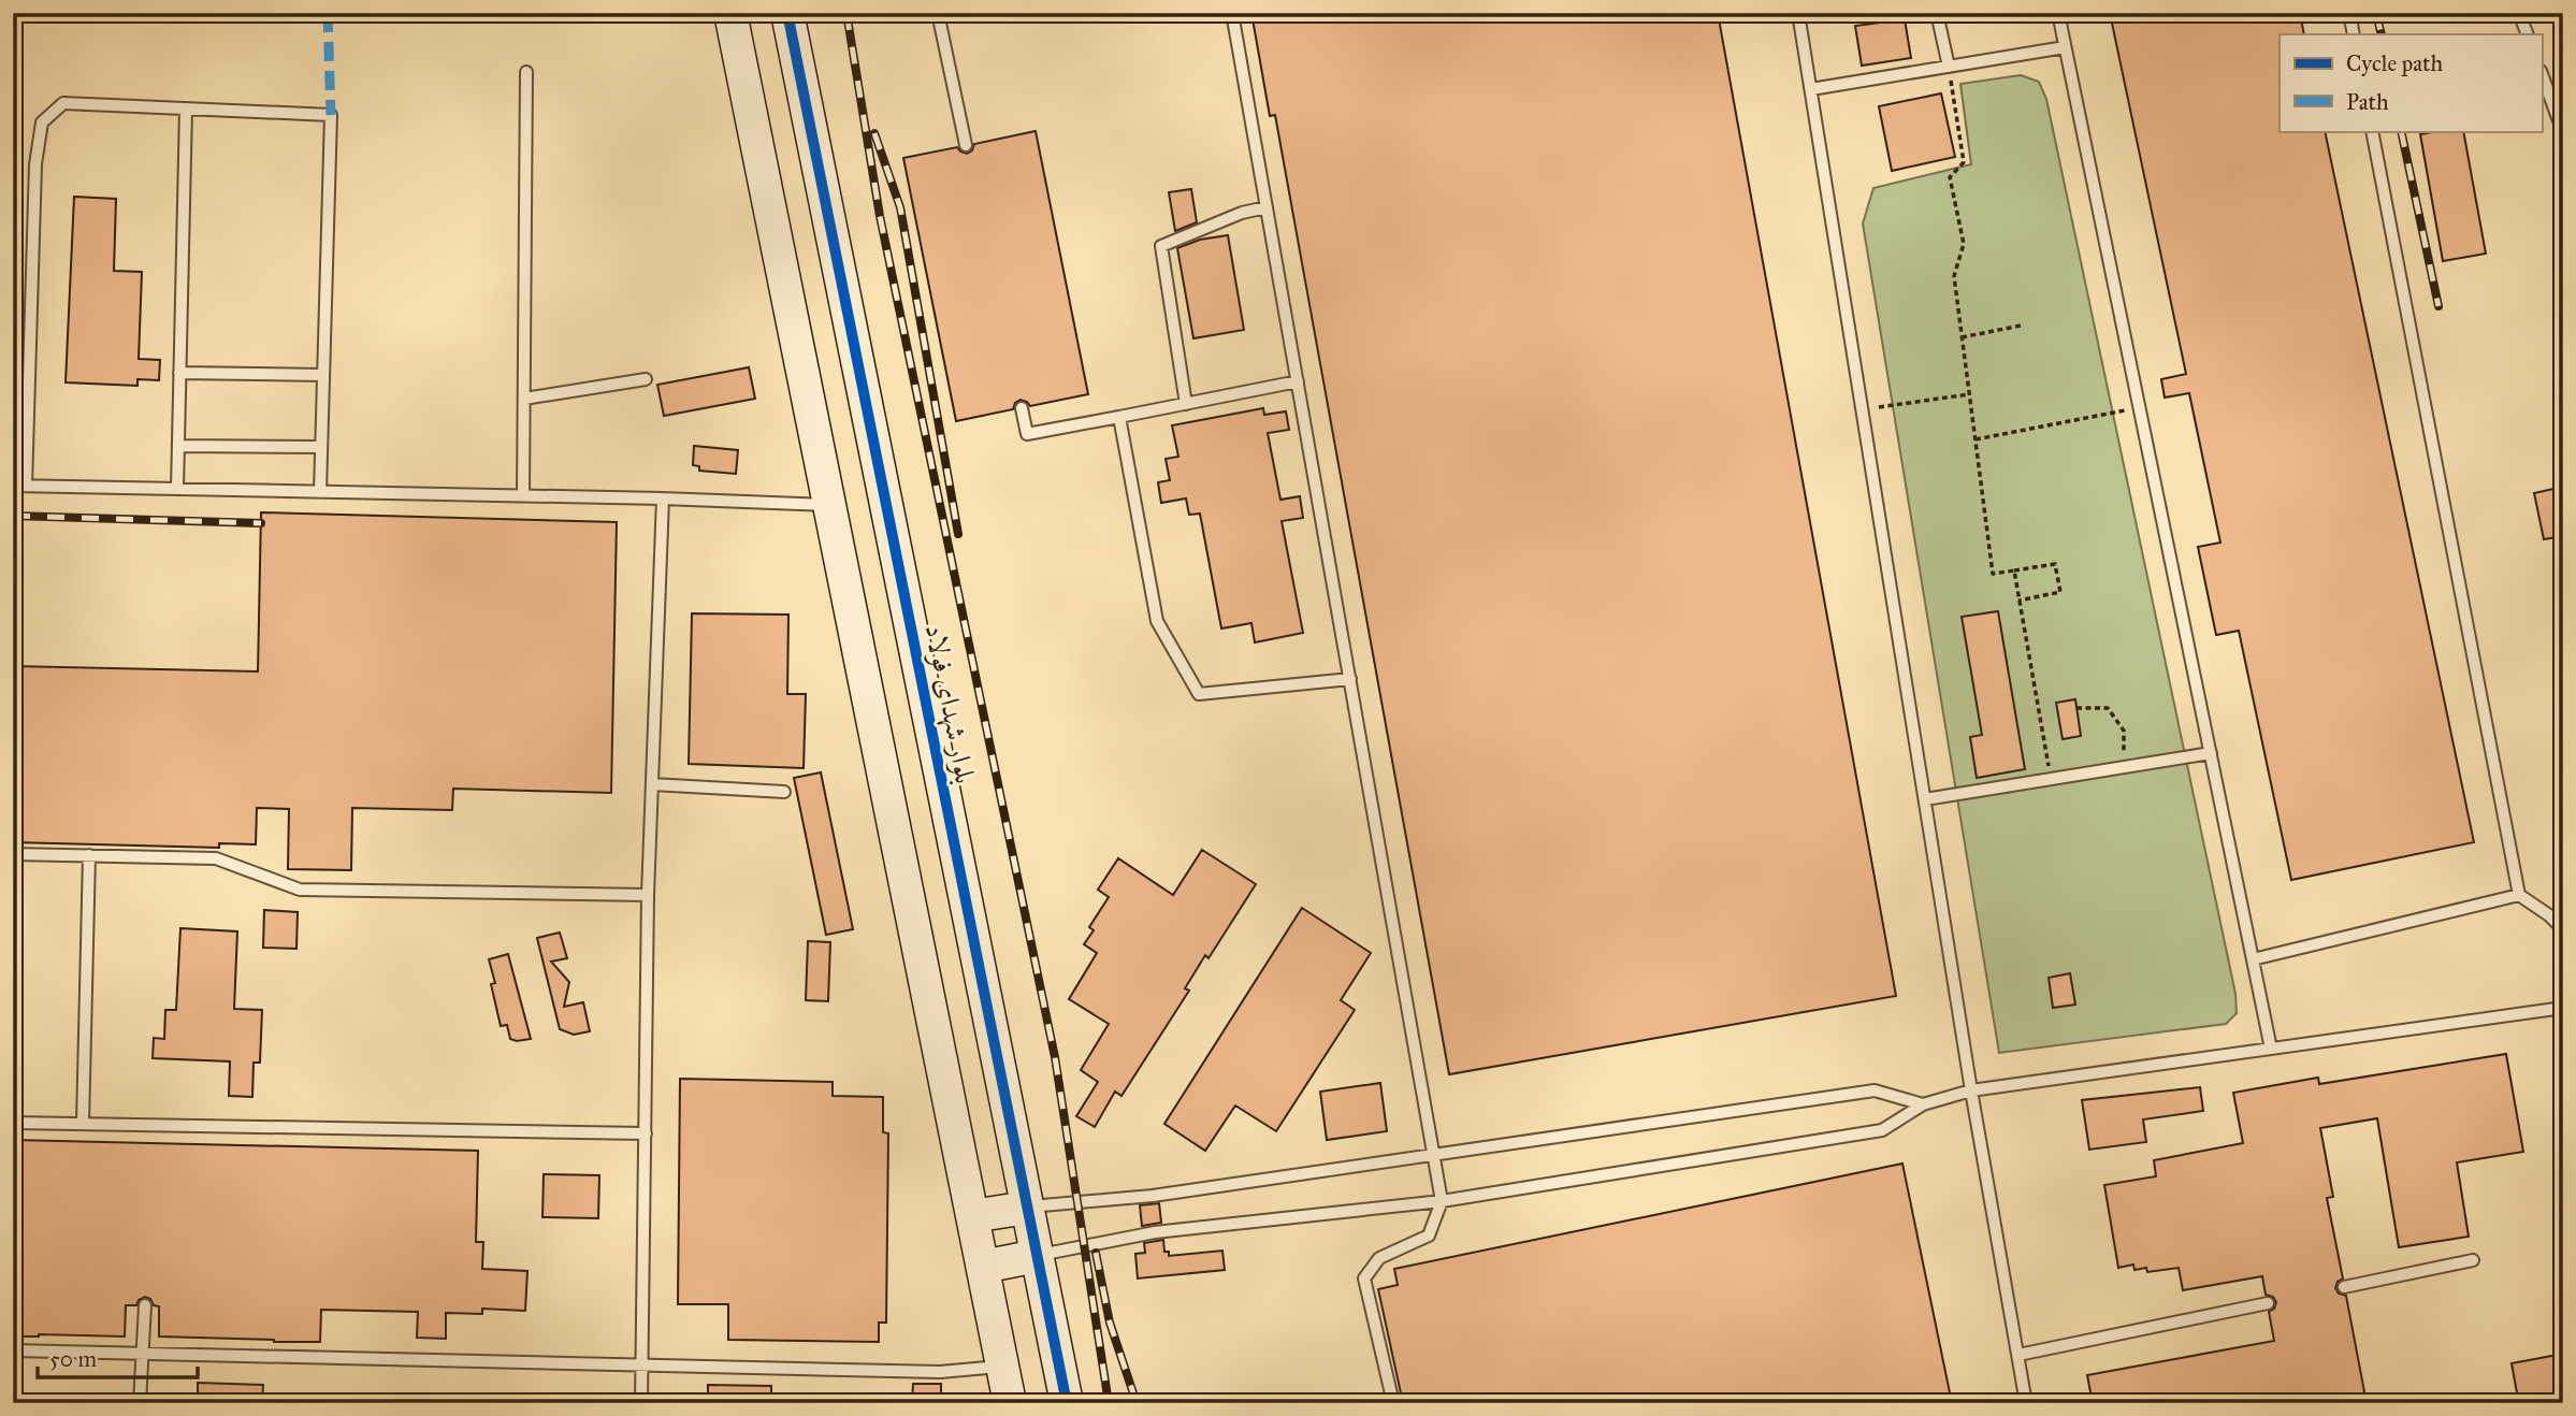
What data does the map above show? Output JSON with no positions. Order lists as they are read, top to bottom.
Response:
{
  "streets": {
    "street": ["بلوار شهدای فولاد"]
  },
  "legend": ["Cycle path", "Path"],
  "scale_bar": "50 m"
}
